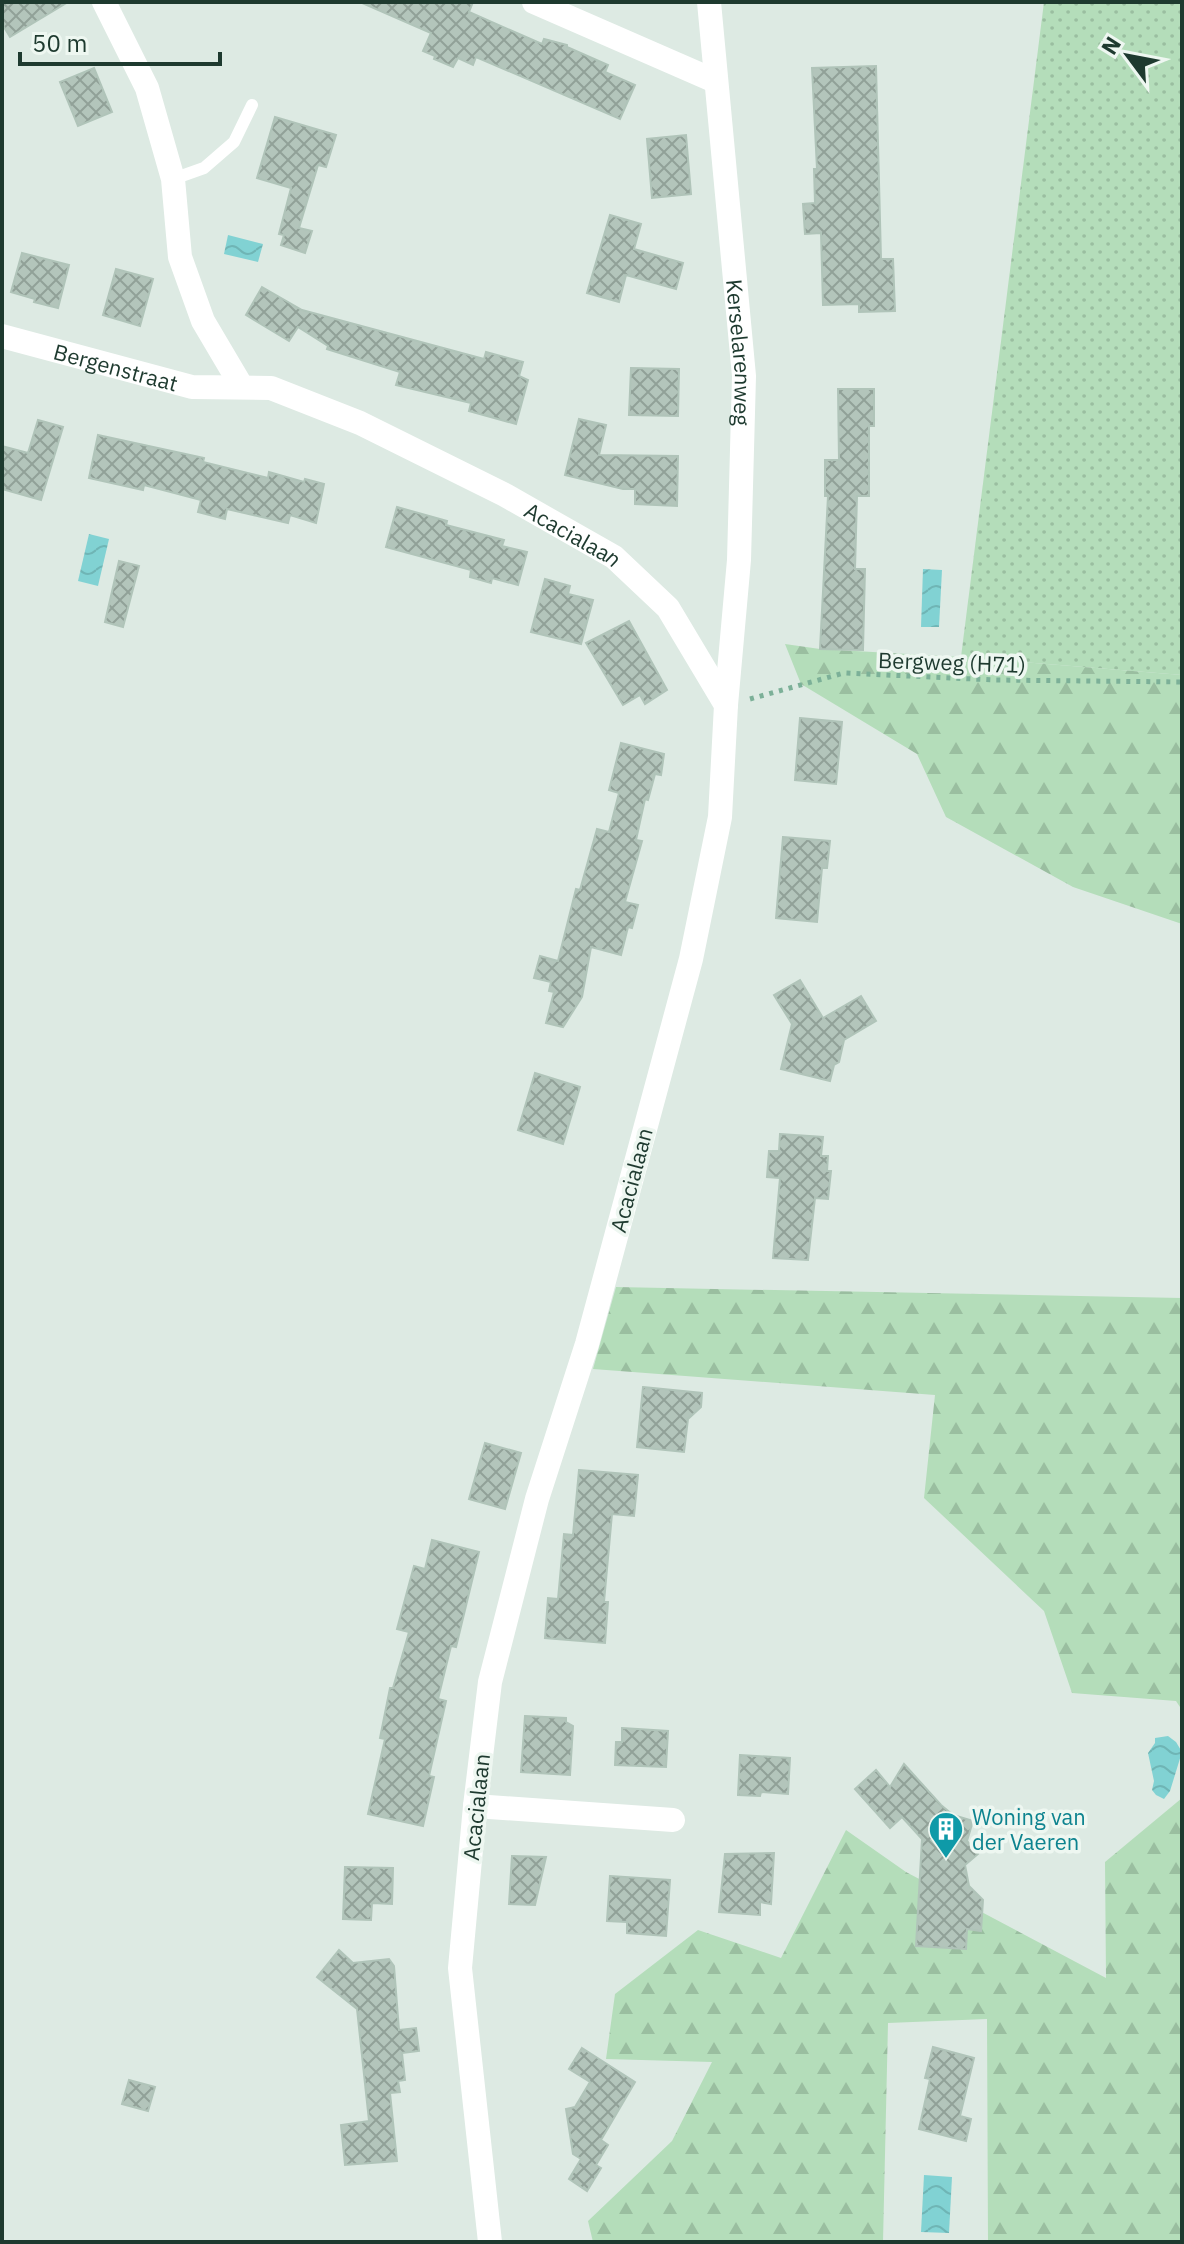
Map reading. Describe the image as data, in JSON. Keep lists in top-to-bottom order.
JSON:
{
  "streets": {
    "street": ["Kerselarenweg", "Bergenstraat", "Acacialaan"],
    "path": ["Bergweg (H71)"]
  },
  "crossings": [
    ["Kerselarenweg", "Acacialaan"],
    ["Kerselarenweg", "Bergweg (H71)"],
    ["Bergenstraat", "Acacialaan"],
    ["Acacialaan", "Bergweg (H71)"]
  ],
  "places": {
    "building": ["Woning van der Vaeren"]
  },
  "scale_bar": "50 m",
  "north": "top left"
}
